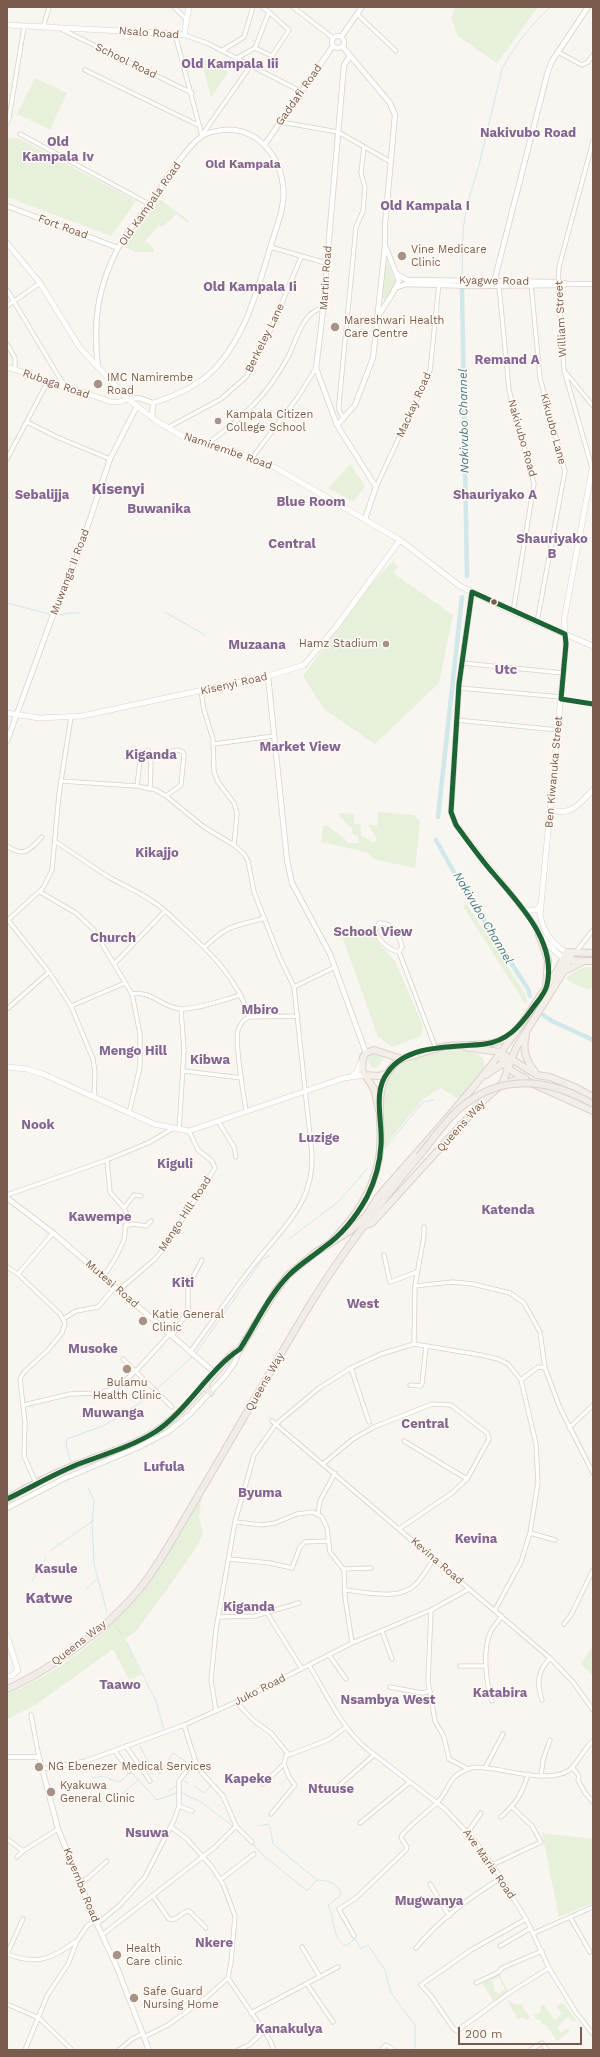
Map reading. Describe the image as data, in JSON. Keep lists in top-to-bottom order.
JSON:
{
  "streets": {
    "highway": ["Queens Way"],
    "main road": [
      "Nsalo Road",
      "Rubaga Road",
      "Namirembe Road",
      "Kisenyi Road",
      "Ben Kiwanuka Street"
    ],
    "street": [
      "School Road",
      "Gaddafi Road",
      "Old Kampala Road",
      "Fort Road",
      "Martin Road",
      "Kyagwe Road",
      "William Street",
      "Berkeley Lane",
      "Mackay Road",
      "Kikuubo Lane",
      "Nakivubo Road",
      "Muwanga II Road",
      "Mengo Hill Road",
      "Mutesi Road",
      "Kevina Road",
      "Juko Road",
      "Ave Maria Road",
      "Kayemba Road"
    ]
  },
  "crossings": [
    ["Nsalo Road", "School Road"],
    ["Nsalo Road", "Gaddafi Road"],
    ["Old Kampala Road", "Fort Road"],
    ["Old Kampala Road", "Namirembe Road"],
    ["Martin Road", "Mackay Road"],
    ["Kyagwe Road", "William Street"],
    ["Kyagwe Road", "Mackay Road"],
    ["Kyagwe Road", "Kikuubo Lane"],
    ["Kyagwe Road", "Nakivubo Road"],
    ["William Street", "Ben Kiwanuka Street"],
    ["Berkeley Lane", "Namirembe Road"],
    ["Rubaga Road", "Namirembe Road"],
    ["Mackay Road", "Namirembe Road"],
    ["Kikuubo Lane", "Namirembe Road"],
    ["Nakivubo Road", "Namirembe Road"],
    ["Namirembe Road", "Muwanga II Road"],
    ["Namirembe Road", "Kisenyi Road"],
    ["Namirembe Road", "Ben Kiwanuka Street"],
    ["Muwanga II Road", "Kisenyi Road"],
    ["Ben Kiwanuka Street", "Queens Way"],
    ["Mengo Hill Road", "Mutesi Road"],
    ["Kevina Road", "Juko Road"],
    ["Juko Road", "Ave Maria Road"],
    ["Juko Road", "Kayemba Road"]
  ],
  "districts": [
    "Old Kampala Iii",
    "Nakivubo Road",
    "Old Kampala Iv",
    "Old Kampala",
    "Old Kampala I",
    "Old Kampala Ii",
    "Remand A",
    "Kisenyi",
    "Sebalijja",
    "Shauriyako A",
    "Blue Room",
    "Buwanika",
    "Shauriyako B",
    "Central",
    "Muzaana",
    "Utc",
    "Market View",
    "Kiganda",
    "Kikajjo",
    "School View",
    "Church",
    "Mbiro",
    "Mengo Hill",
    "Kibwa",
    "Nook",
    "Luzige",
    "Kiguli",
    "Katenda",
    "Kawempe",
    "Kiti",
    "West",
    "Musoke",
    "Muwanga",
    "Central",
    "Lufula",
    "Byuma",
    "Kevina",
    "Kasule",
    "Katwe",
    "Kiganda",
    "Taawo",
    "Katabira",
    "Nsambya West",
    "Kapeke",
    "Ntuuse",
    "Nsuwa",
    "Mugwanya",
    "Nkere",
    "Kanakulya"
  ],
  "water": ["Nakivubo Channel"],
  "places": [
    "Vine Medicare Clinic",
    "Mareshwari Health Care Centre",
    "IMC Namirembe Road",
    "Kampala Citizen College School",
    "Hamz Stadium",
    "Katie General Clinic",
    "Bulamu Health Clinic",
    "NG Ebenezer Medical Services",
    "Kyakuwa General Clinic",
    "Health Care clinic",
    "Safe Guard Nursing Home"
  ],
  "scale_bar": "200 m"
}
